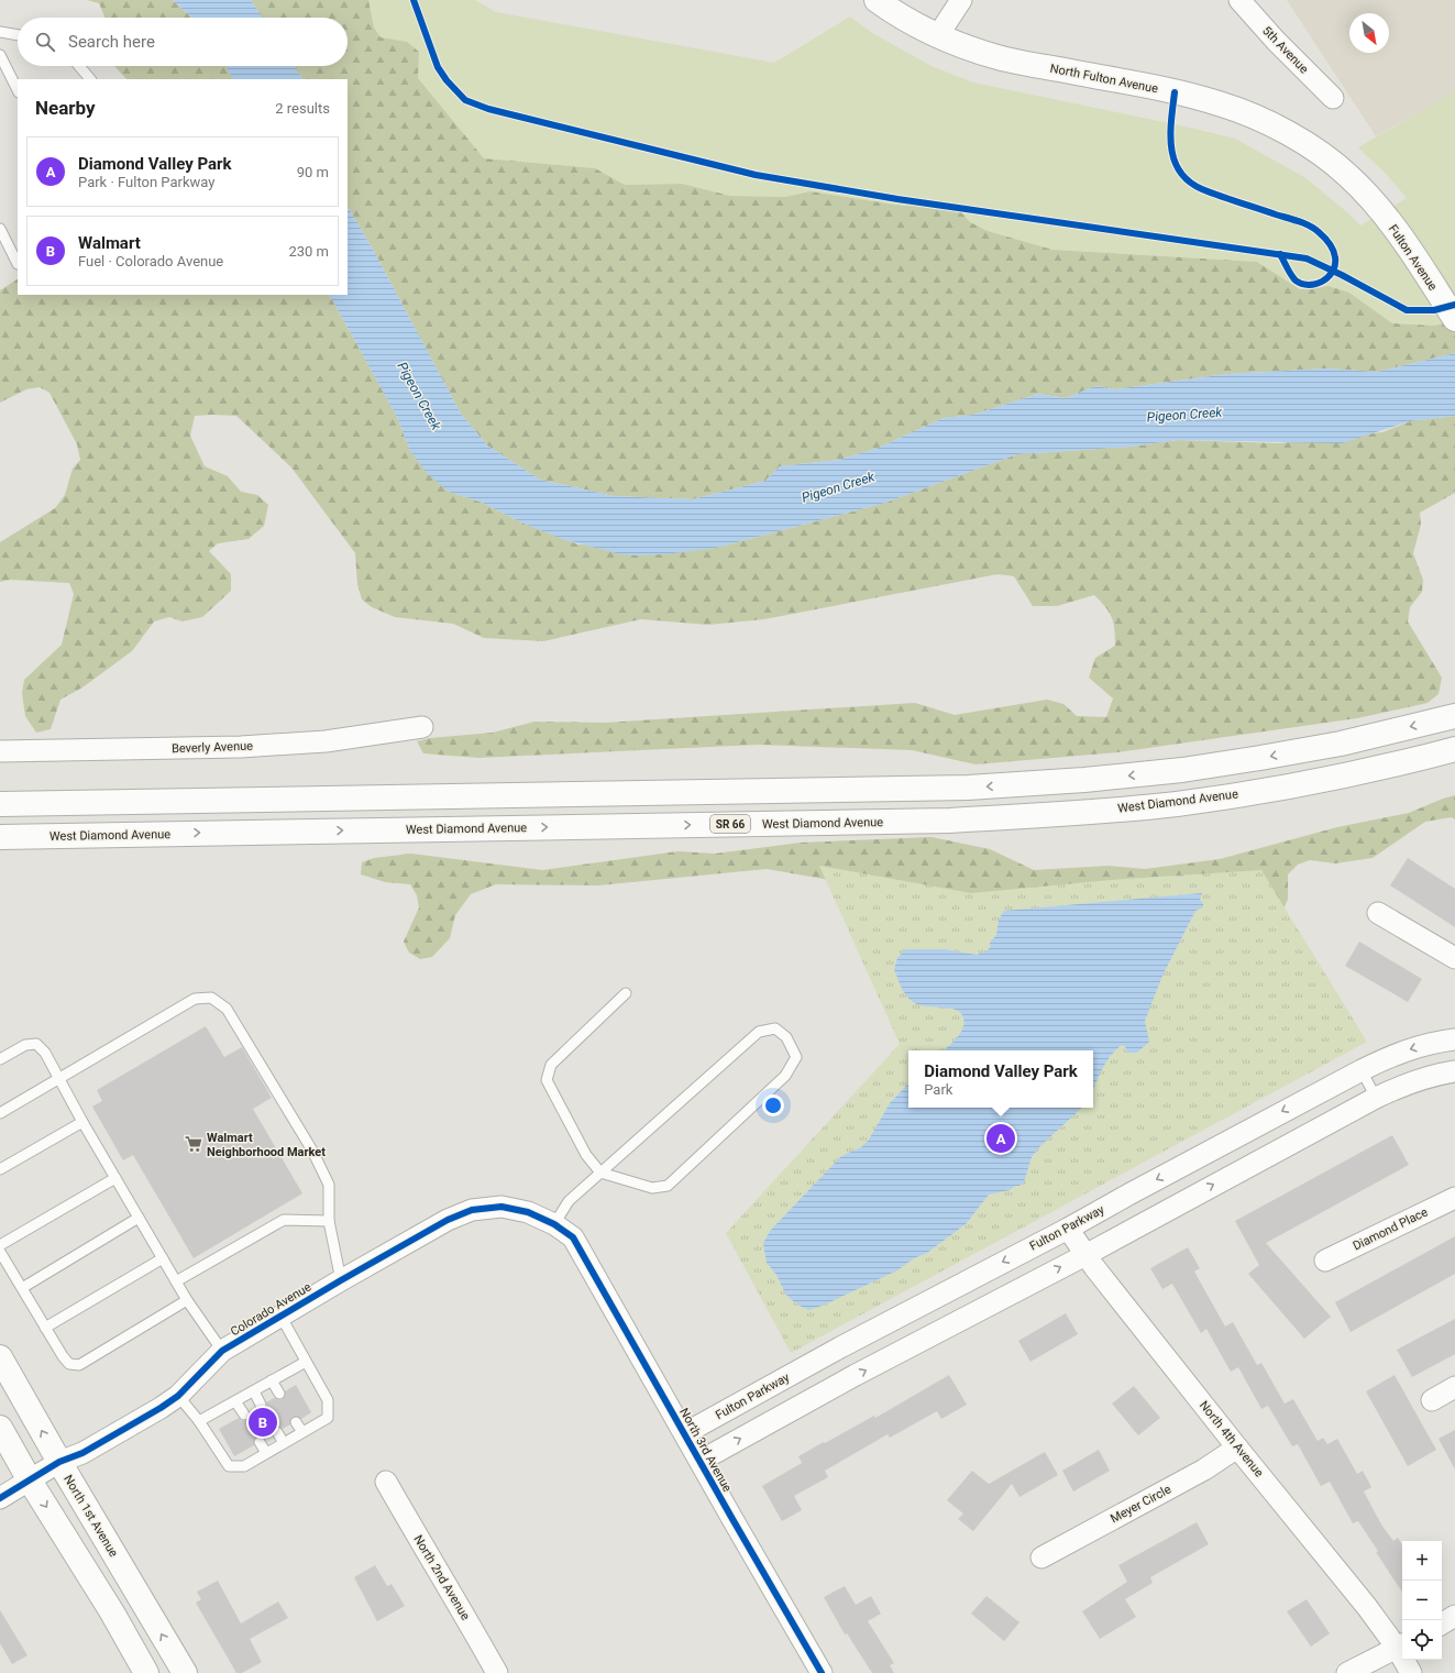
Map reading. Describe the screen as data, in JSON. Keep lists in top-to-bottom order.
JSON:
{
  "streets": {
    "main road": [
      "North Fulton Avenue",
      "Fulton Avenue",
      "West Diamond Avenue",
      "SR 66",
      "North 1st Avenue"
    ],
    "street": [
      "5th Avenue",
      "Beverly Avenue",
      "Fulton Parkway",
      "Diamond Place",
      "Colorado Avenue",
      "North 4th Avenue",
      "North 3rd Avenue",
      "Meyer Circle",
      "North 2nd Avenue"
    ]
  },
  "crossings": [
    ["North Fulton Avenue", "Fulton Avenue"],
    ["Fulton Parkway", "North 4th Avenue"],
    ["Fulton Parkway", "North 3rd Avenue"],
    ["Colorado Avenue", "North 3rd Avenue"],
    ["Colorado Avenue", "North 1st Avenue"],
    ["North 4th Avenue", "Meyer Circle"]
  ],
  "water": ["Pigeon Creek"],
  "places": {
    "supermarket": ["Walmart Neighborhood Market"]
  },
  "north": "bottom right",
  "page": {
    "search": "Search here",
    "heading": ["Nearby", "2 results"],
    "list": [
      {
        "mark": "A",
        "name": "Diamond Valley Park",
        "note": "Park · Fulton Parkway",
        "value": "90 m"
      },
      {
        "mark": "B",
        "name": "Walmart",
        "note": "Fuel · Colorado Avenue",
        "value": "230 m"
      }
    ],
    "popup": ["Diamond Valley Park", "Park"],
    "pins": ["A", "B"],
    "map_buttons": ["+", "−"]
  }
}
